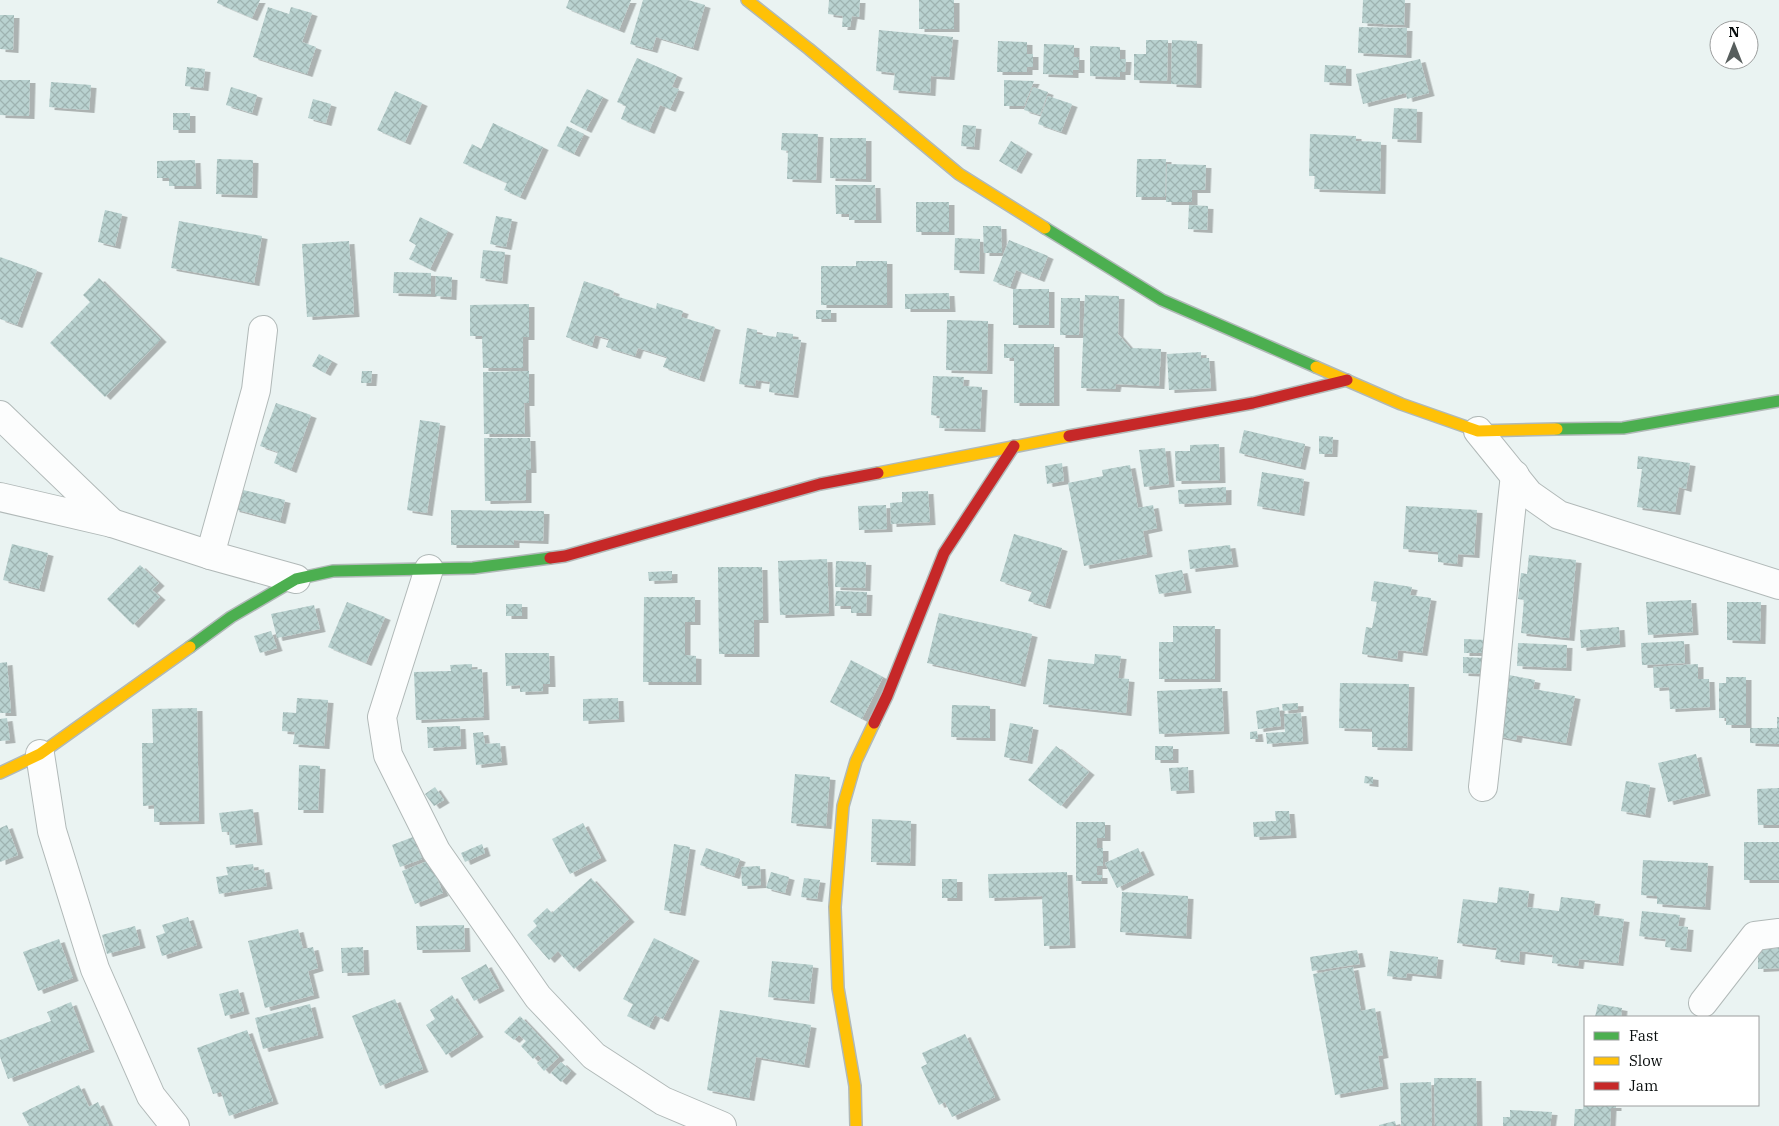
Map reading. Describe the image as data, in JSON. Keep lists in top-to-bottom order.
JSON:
{
  "legend": ["Fast", "Slow", "Jam"],
  "north": "top"
}
